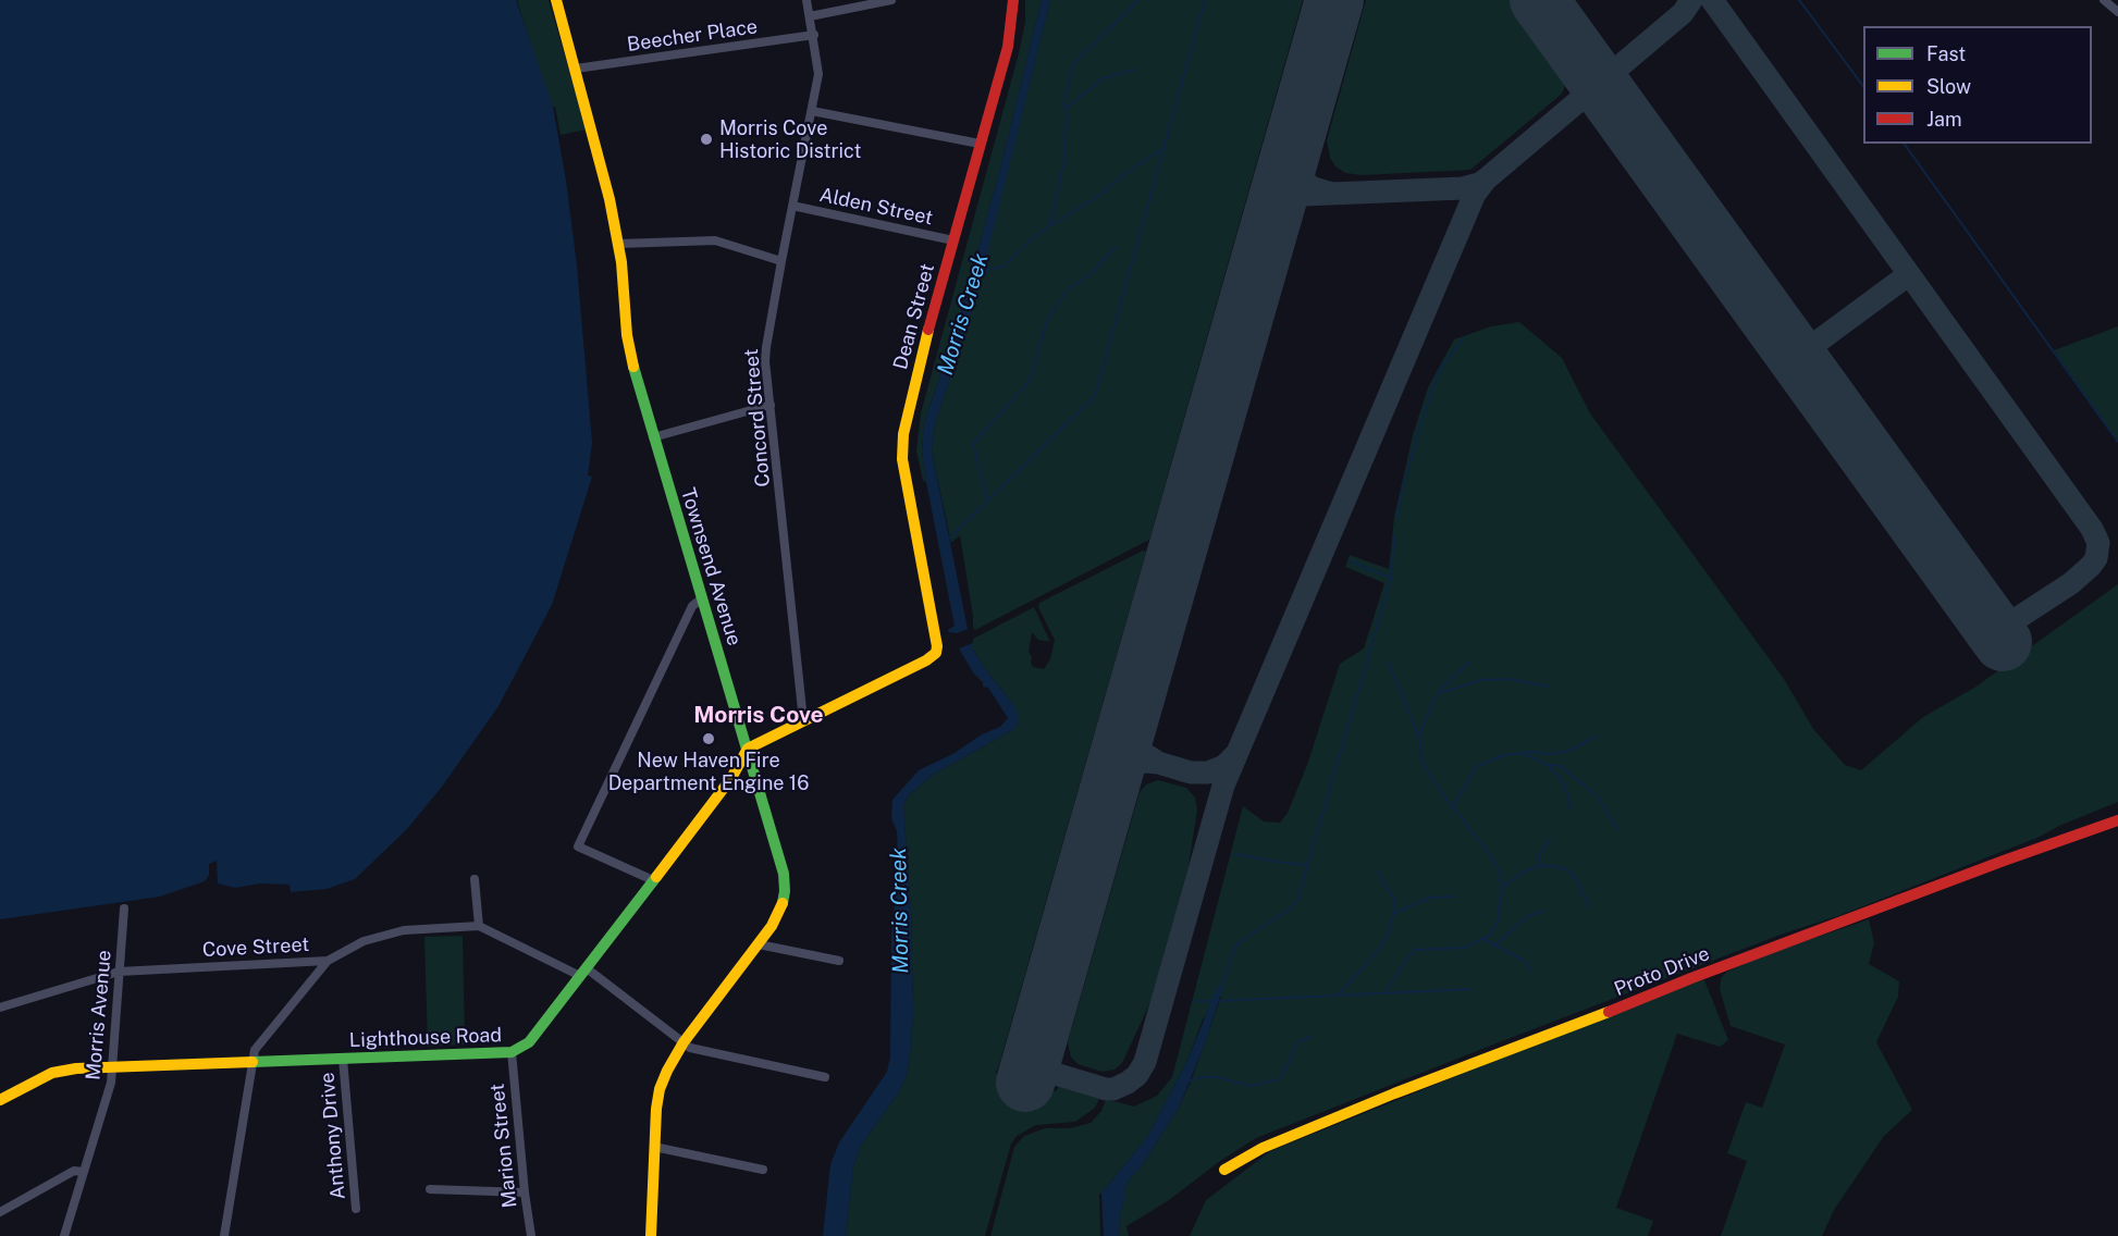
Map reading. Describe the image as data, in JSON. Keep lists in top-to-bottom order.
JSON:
{
  "streets": {
    "street": [
      "Beecher Place",
      "Alden Street",
      "Dean Street",
      "Concord Street",
      "Townsend Avenue",
      "Cove Street",
      "Proto Drive",
      "Morris Avenue",
      "Lighthouse Road",
      "Anthony Drive",
      "Marion Street"
    ]
  },
  "crossings": [
    ["Beecher Place", "Concord Street"],
    ["Beecher Place", "Townsend Avenue"],
    ["Alden Street", "Dean Street"],
    ["Alden Street", "Concord Street"],
    ["Dean Street", "Concord Street"],
    ["Townsend Avenue", "Cove Street"],
    ["Townsend Avenue", "Lighthouse Road"],
    ["Cove Street", "Morris Avenue"],
    ["Cove Street", "Lighthouse Road"],
    ["Morris Avenue", "Lighthouse Road"],
    ["Lighthouse Road", "Anthony Drive"],
    ["Lighthouse Road", "Marion Street"]
  ],
  "districts": ["Morris Cove"],
  "water": ["Morris Creek"],
  "places": ["Morris Cove Historic District", "New Haven Fire Department Engine 16"],
  "legend": ["Fast", "Slow", "Jam"]
}
